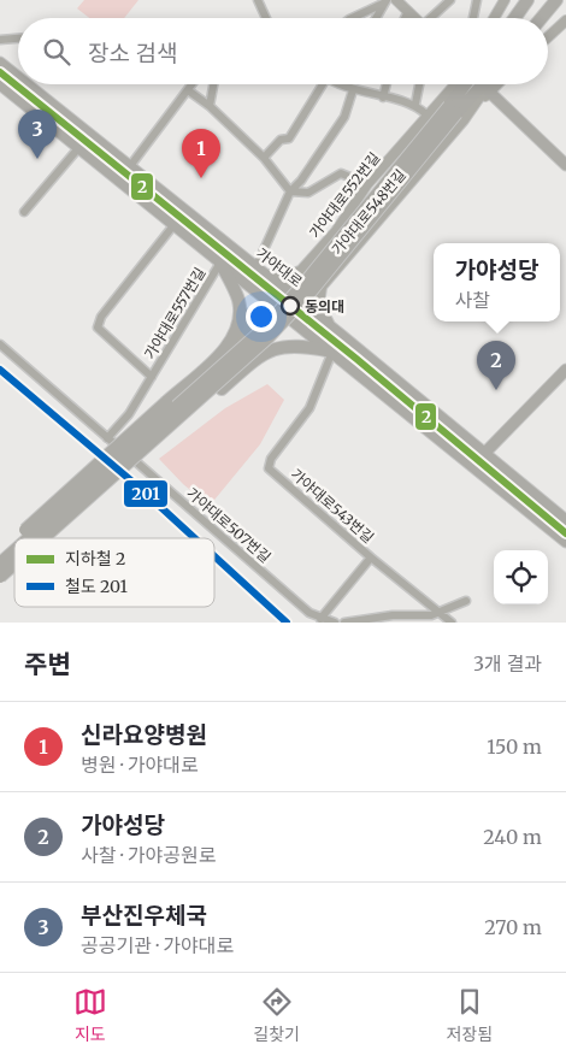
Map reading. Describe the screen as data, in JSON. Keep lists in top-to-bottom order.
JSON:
{
  "streets": {
    "main road": ["가야대로"],
    "street": [
      "가야대로552번길",
      "가야대로548번길",
      "가야대로557번길",
      "가야대로543번길",
      "가야대로507번길"
    ]
  },
  "crossings": [
    ["가야대로552번길", "가야대로548번길"],
    ["가야대로552번길", "가야대로"],
    ["가야대로548번길", "가야대로"],
    ["가야대로557번길", "가야대로507번길"]
  ],
  "places": ["동의대"],
  "lines": ["metro line 2", "rail line 201"],
  "legend": ["지하철 2", "철도 201"],
  "page": {
    "search": "장소 검색",
    "pins": ["3", "1", "2"],
    "popup": ["가야성당", "사찰"],
    "heading": ["주변", "3개 결과"],
    "list": [
      {
        "mark": "1",
        "name": "신라요양병원",
        "note": "병원 · 가야대로",
        "value": "150 m"
      },
      {
        "mark": "2",
        "name": "가야성당",
        "note": "사찰 · 가야공원로",
        "value": "240 m"
      },
      {
        "mark": "3",
        "name": "부산진우체국",
        "note": "공공기관 · 가야대로",
        "value": "270 m"
      }
    ],
    "nav": ["지도", "길찾기", "저장됨"]
  }
}
